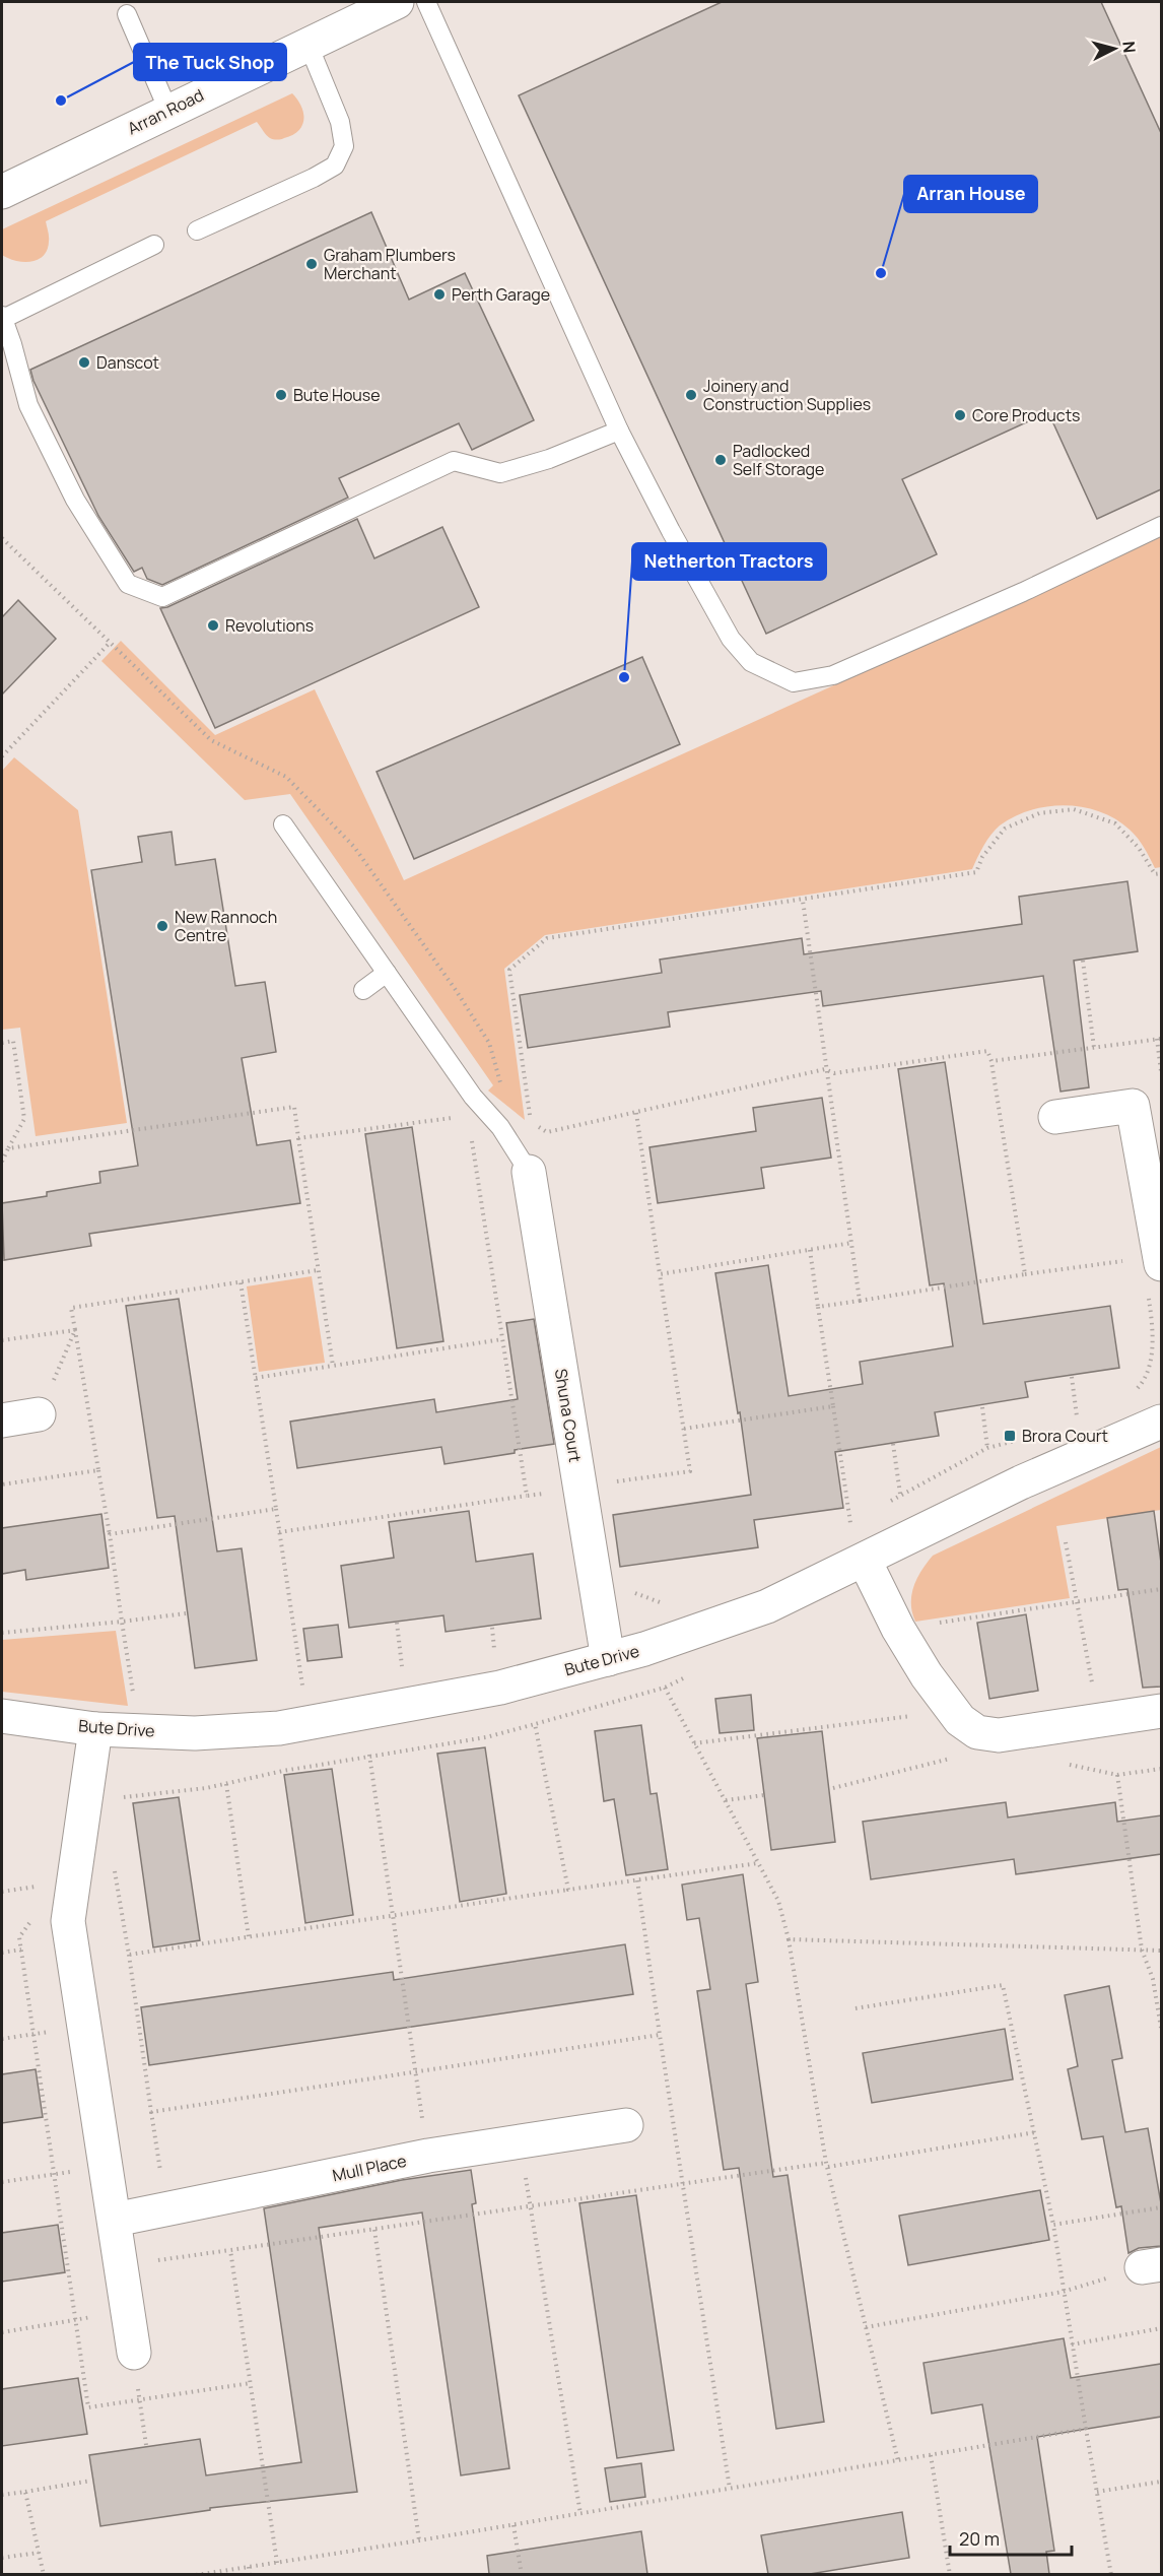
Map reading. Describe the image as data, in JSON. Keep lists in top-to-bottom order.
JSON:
{
  "streets": {
    "street": [
      "Arran Road",
      "Shuna Court",
      "Bute Drive",
      "Mull Place"
    ]
  },
  "crossings": [
    ["Shuna Court", "Bute Drive"]
  ],
  "places": {
    "other": [
      "The Tuck Shop",
      "Graham Plumbers Merchant",
      "Arran House",
      "Perth Garage",
      "Danscot",
      "Bute House",
      "Joinery and Construction Supplies",
      "Core Products",
      "Padlocked Self Storage",
      "Revolutions",
      "Netherton Tractors",
      "New Rannoch Centre"
    ],
    "transit": ["Brora Court"]
  },
  "scale_bar": "20 m",
  "north": "right"
}
